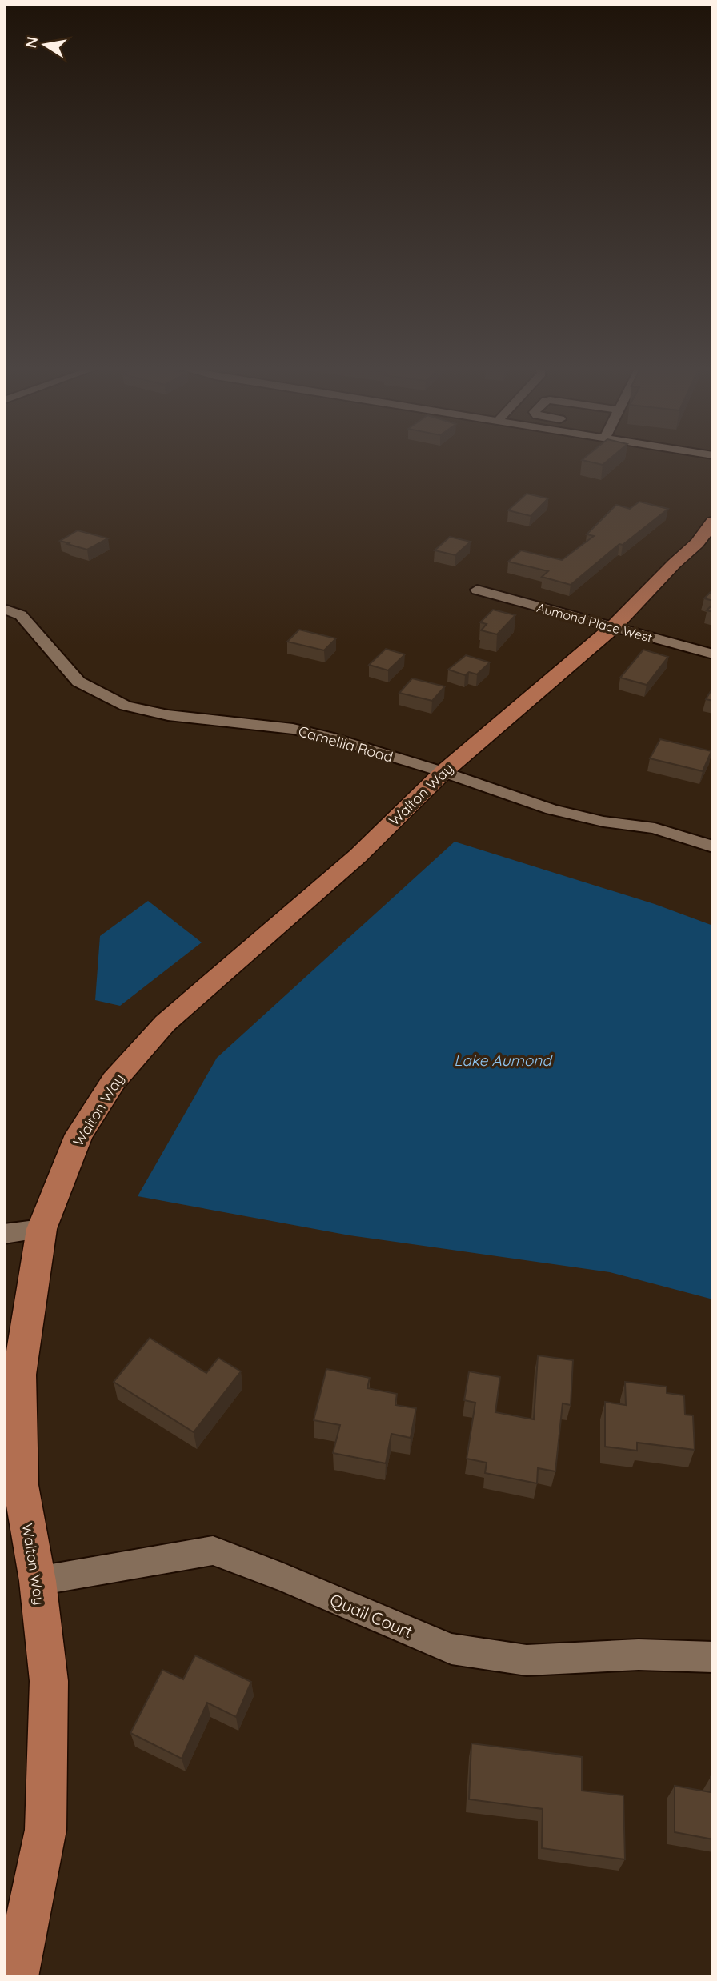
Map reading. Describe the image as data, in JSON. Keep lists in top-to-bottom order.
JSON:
{
  "streets": {
    "main road": ["Walton Way"],
    "street": ["Aumond Place West", "Camellia Road", "Quail Court"]
  },
  "crossings": [
    ["Aumond Place West", "Walton Way"],
    ["Camellia Road", "Walton Way"],
    ["Walton Way", "Quail Court"]
  ],
  "water": ["Lake Aumond"],
  "north": "left"
}
